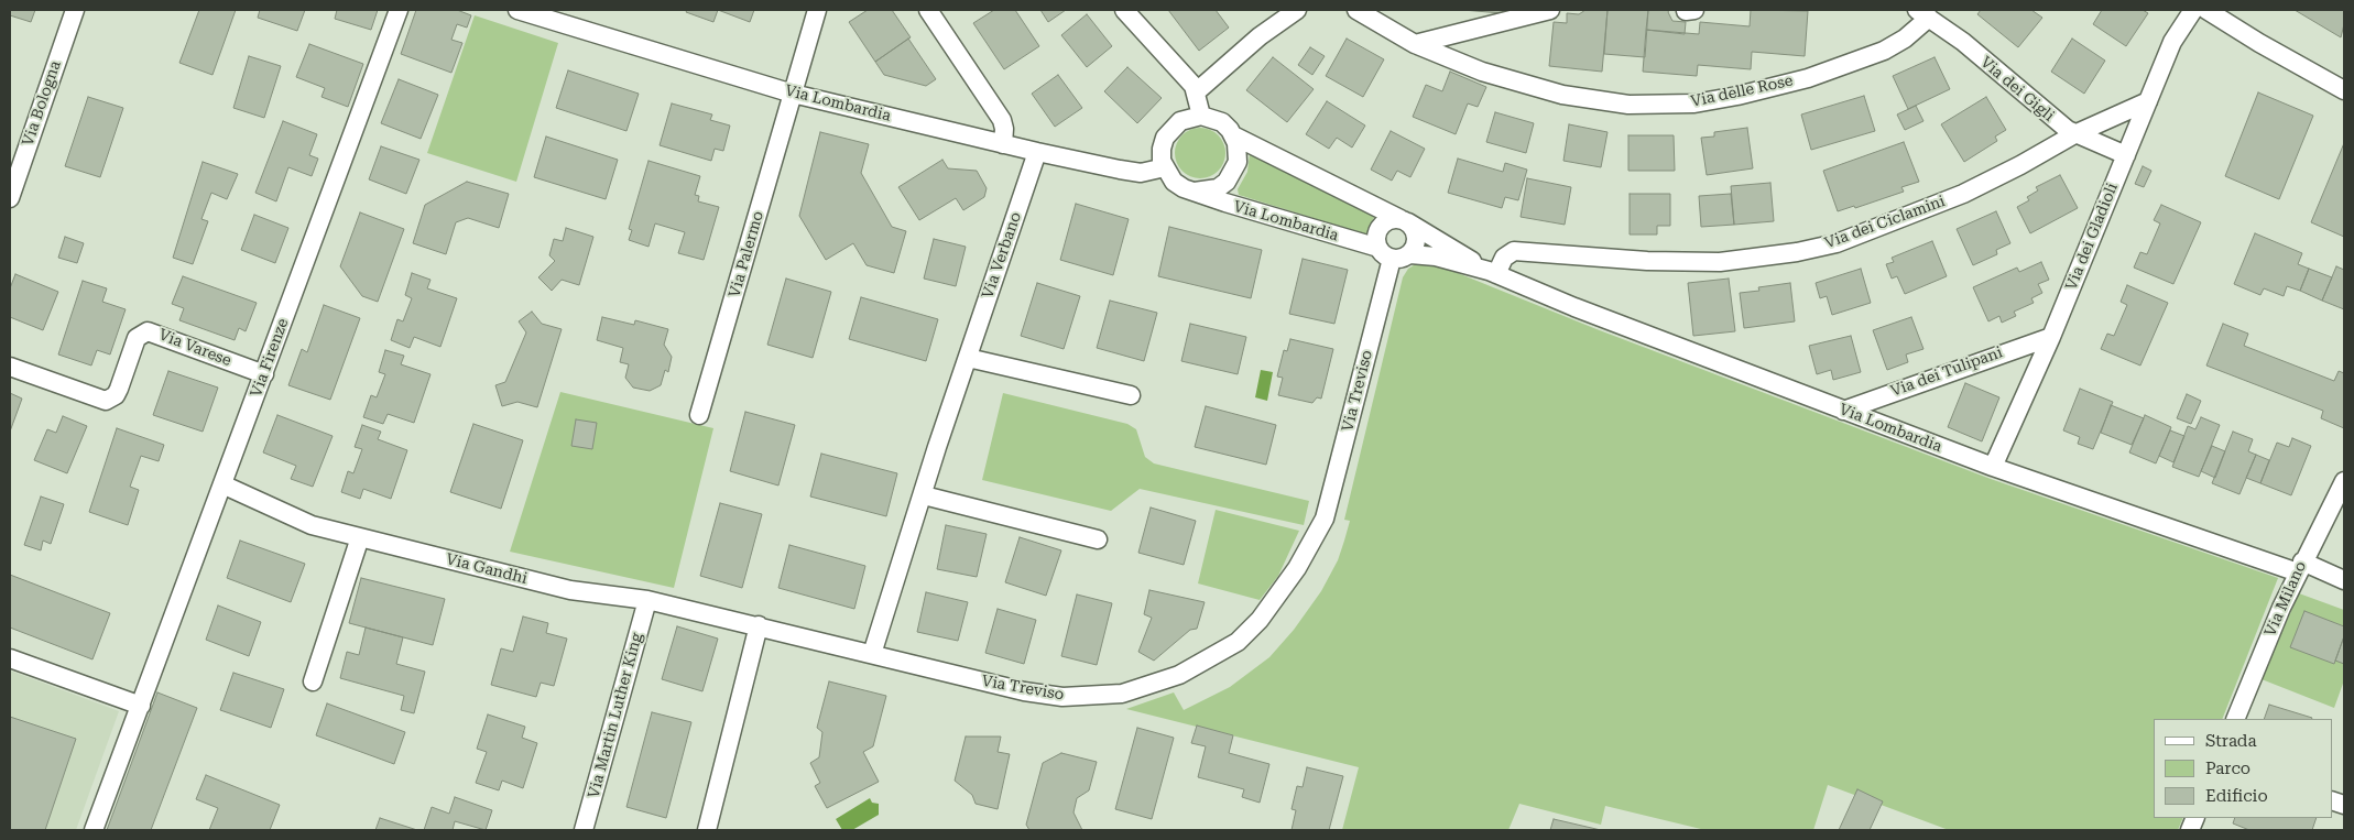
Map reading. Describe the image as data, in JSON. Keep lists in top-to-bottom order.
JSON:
{
  "streets": {
    "street": [
      "Via dei Gigli",
      "Via delle Rose",
      "Via Bologna",
      "Via Lombardia",
      "Via dei Ciclamini",
      "Via dei Gladioli",
      "Via Palermo",
      "Via Verbano",
      "Via Varese",
      "Via Firenze",
      "Via dei Tulipani",
      "Via Treviso",
      "Via Gandhi",
      "Via Milano",
      "Via Martin Luther King"
    ]
  },
  "crossings": [
    ["Via dei Gigli", "Via delle Rose"],
    ["Via dei Gigli", "Via dei Ciclamini"],
    ["Via dei Gigli", "Via dei Gladioli"],
    ["Via Lombardia", "Via dei Ciclamini"],
    ["Via Lombardia", "Via dei Gladioli"],
    ["Via Lombardia", "Via Palermo"],
    ["Via Lombardia", "Via Verbano"],
    ["Via Lombardia", "Via dei Tulipani"],
    ["Via Lombardia", "Via Treviso"],
    ["Via Lombardia", "Via Milano"],
    ["Via dei Gladioli", "Via dei Tulipani"],
    ["Via Verbano", "Via Treviso"],
    ["Via Varese", "Via Firenze"],
    ["Via Firenze", "Via Gandhi"],
    ["Via Treviso", "Via Gandhi"],
    ["Via Gandhi", "Via Martin Luther King"]
  ],
  "legend": ["Strada", "Parco", "Edificio"]
}
